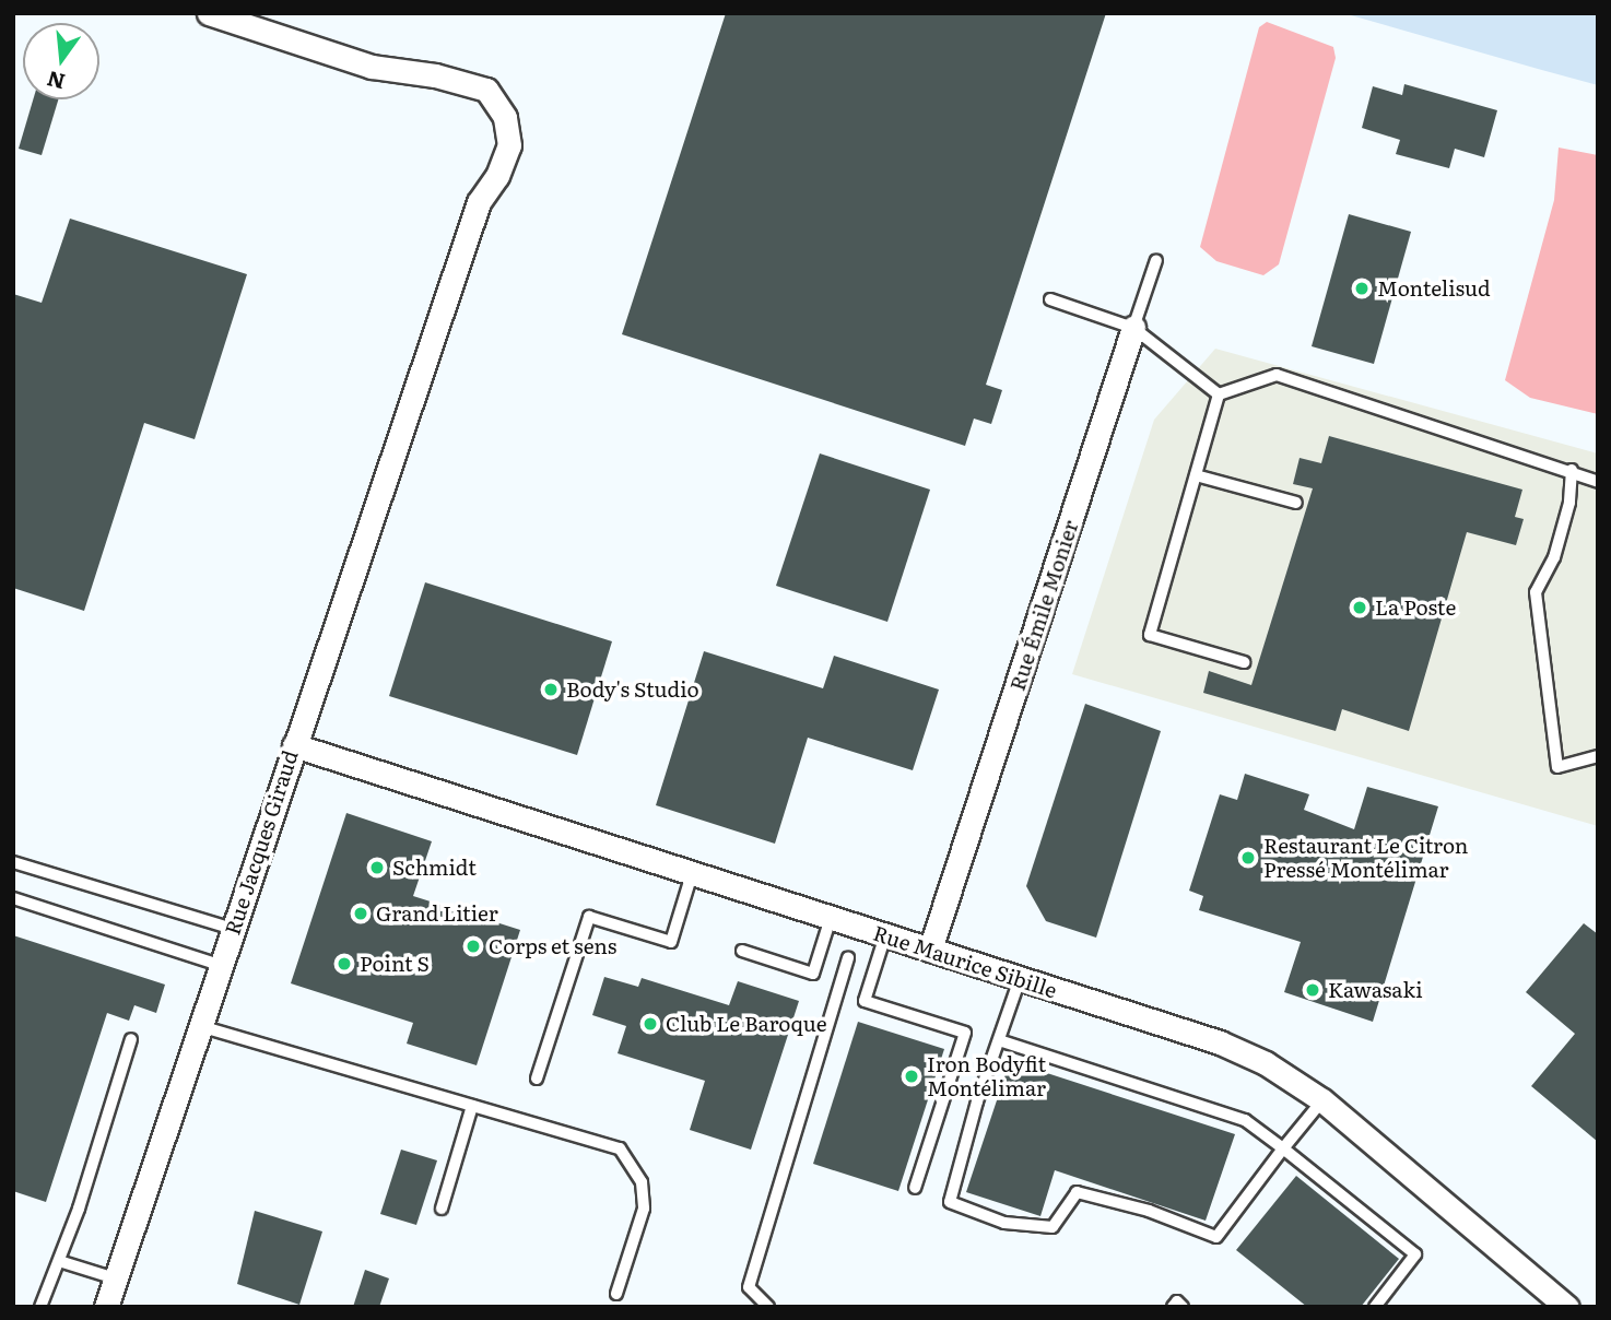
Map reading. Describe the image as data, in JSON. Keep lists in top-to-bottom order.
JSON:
{
  "streets": {
    "street": ["Rue Émile Monier", "Rue Jacques Giraud", "Rue Maurice Sibille"]
  },
  "crossings": [
    ["Rue Émile Monier", "Rue Maurice Sibille"],
    ["Rue Jacques Giraud", "Rue Maurice Sibille"]
  ],
  "places": [
    "Montelisud",
    "La Poste",
    "Body's Studio",
    "Restaurant Le Citron Pressé Montélimar",
    "Schmidt",
    "Grand Litier",
    "Corps et sens",
    "Point S",
    "Kawasaki",
    "Club Le Baroque",
    "Iron Bodyfit Montélimar"
  ],
  "north": "bottom"
}
